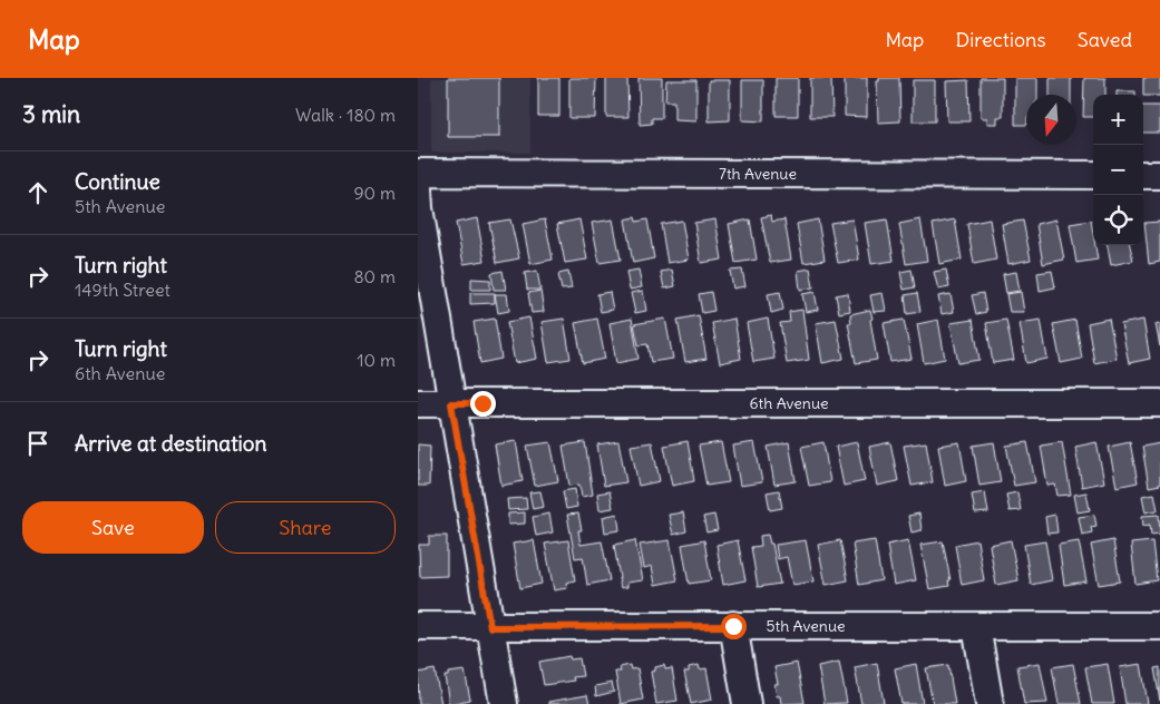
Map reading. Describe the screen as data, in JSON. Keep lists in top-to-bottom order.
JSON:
{
  "streets": {
    "street": ["7th Avenue", "6th Avenue", "5th Avenue"]
  },
  "north": "bottom",
  "page": {
    "header": "Map",
    "nav": ["Map", "Directions", "Saved"],
    "heading": ["3 min", "Walk · 180 m"],
    "map_buttons": ["+", "−"],
    "list": [
      ["Continue", "5th Avenue", "90 m"],
      ["Turn right", "149th Street", "80 m"],
      ["Turn right", "6th Avenue", "10 m"],
      "Arrive at destination"
    ],
    "buttons": ["Save", "Share"]
  }
}
